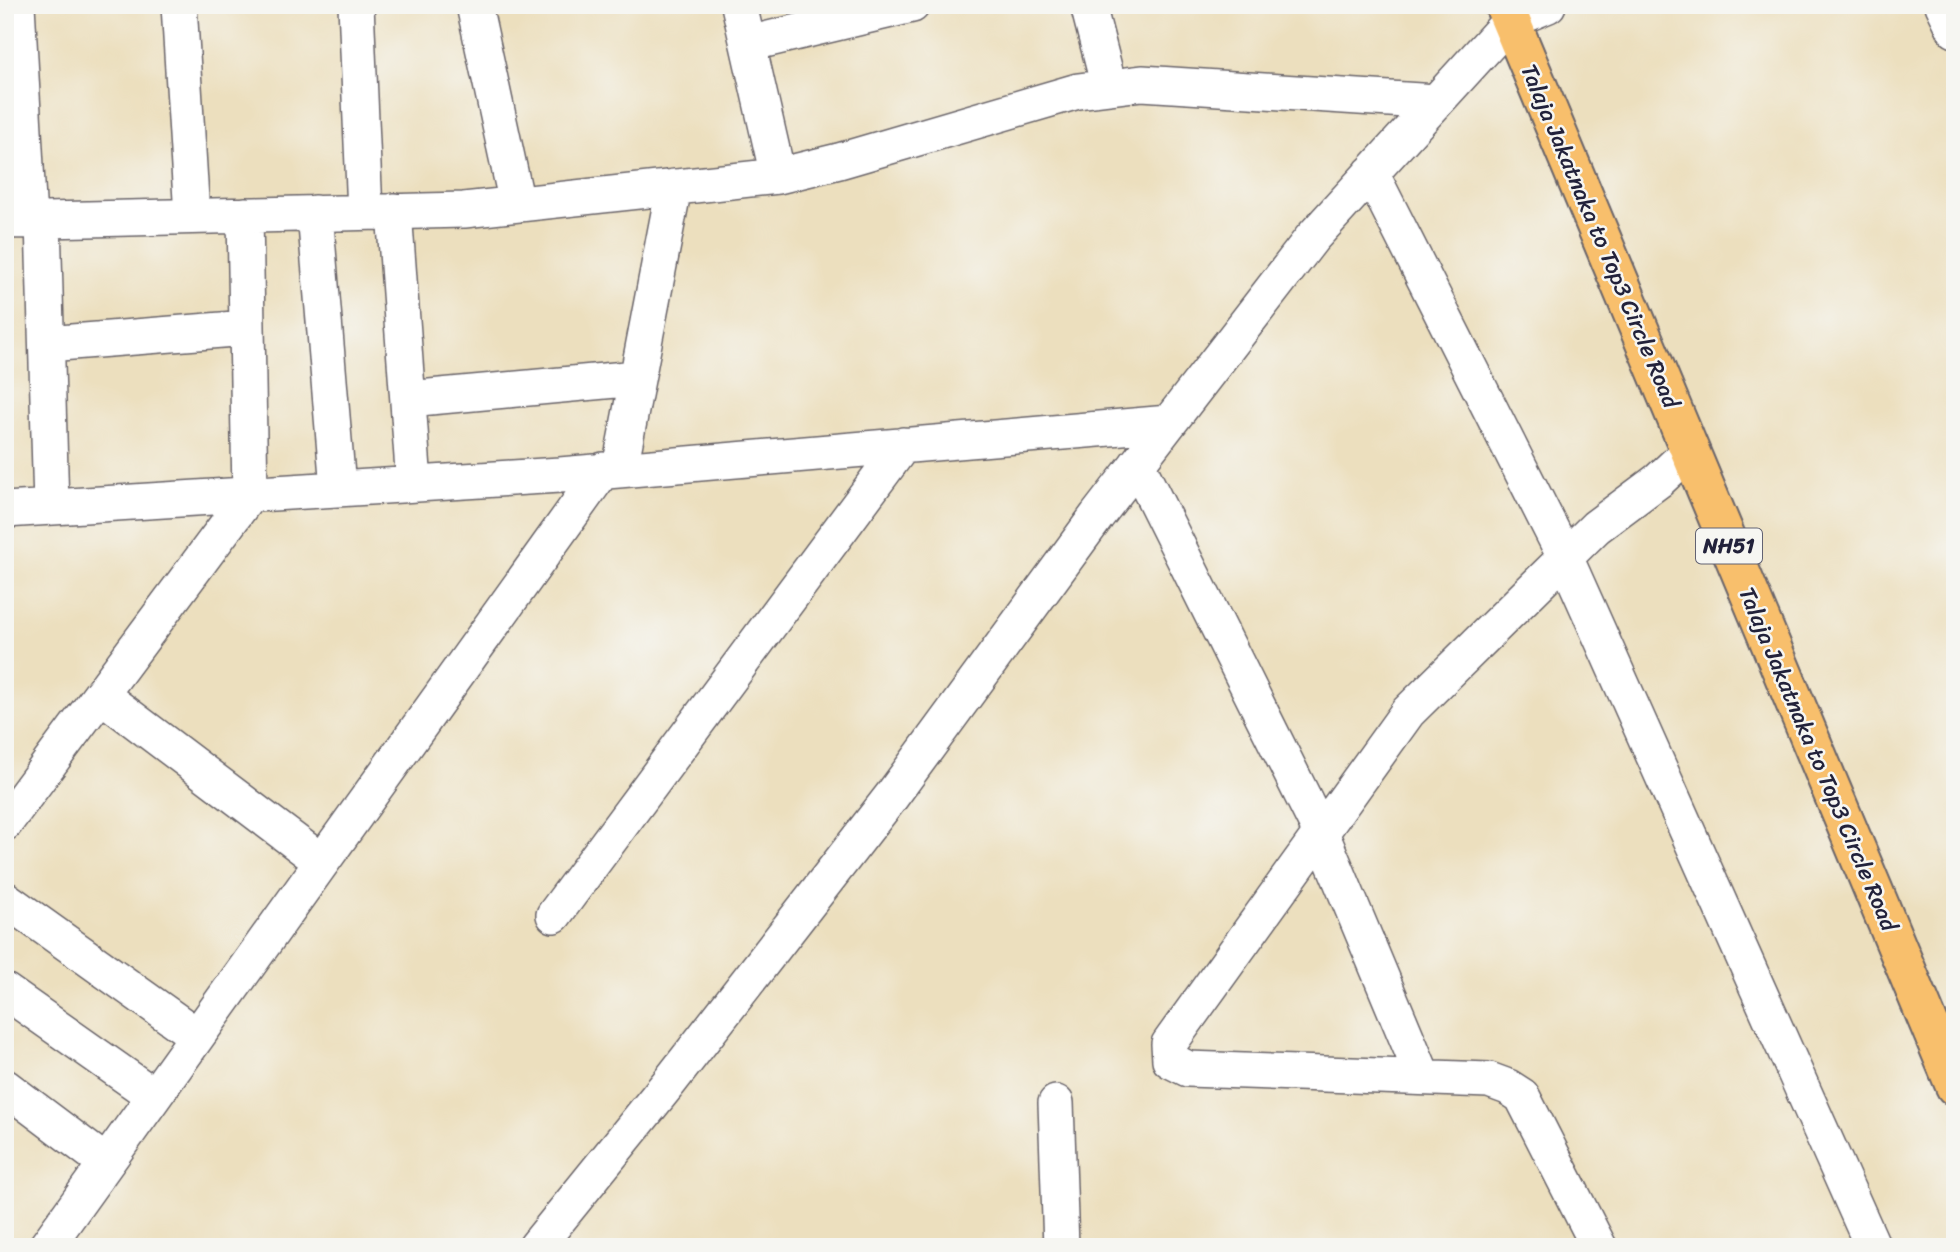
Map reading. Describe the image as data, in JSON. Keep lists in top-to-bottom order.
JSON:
{
  "streets": {
    "highway": ["Talaja Jakatnaka to Top3 Circle Road", "NH51"]
  }
}
